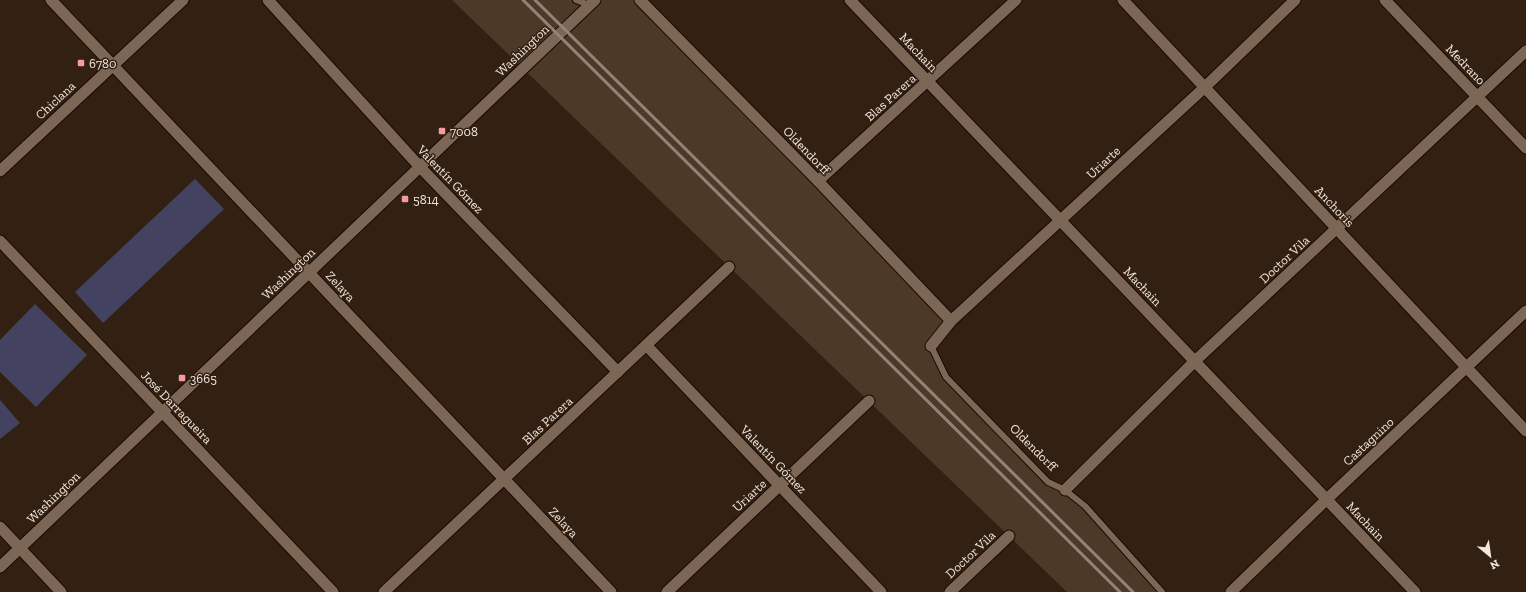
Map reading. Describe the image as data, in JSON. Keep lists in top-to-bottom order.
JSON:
{
  "streets": {
    "street": [
      "Washington",
      "Machain",
      "Medrano",
      "Blas Parera",
      "Chiclana",
      "Oldendorff",
      "Uriarte",
      "Valentín Gómez",
      "Anchoris",
      "Doctor Vila",
      "Zelaya",
      "José Darragueira",
      "Castagnino"
    ]
  },
  "crossings": [
    ["Washington", "Valentín Gómez"],
    ["Washington", "Zelaya"],
    ["Washington", "José Darragueira"],
    ["Machain", "Blas Parera"],
    ["Machain", "Uriarte"],
    ["Machain", "Doctor Vila"],
    ["Machain", "Castagnino"],
    ["Medrano", "Doctor Vila"],
    ["Blas Parera", "Oldendorff"],
    ["Blas Parera", "Valentín Gómez"],
    ["Blas Parera", "Zelaya"],
    ["Chiclana", "Zelaya"],
    ["Oldendorff", "Uriarte"],
    ["Oldendorff", "Doctor Vila"],
    ["Uriarte", "Valentín Gómez"],
    ["Uriarte", "Anchoris"],
    ["Anchoris", "Doctor Vila"],
    ["Anchoris", "Castagnino"]
  ],
  "places": {
    "transit": [
      "6780",
      "7008",
      "5814",
      "3665"
    ]
  },
  "north": "bottom right"
}
